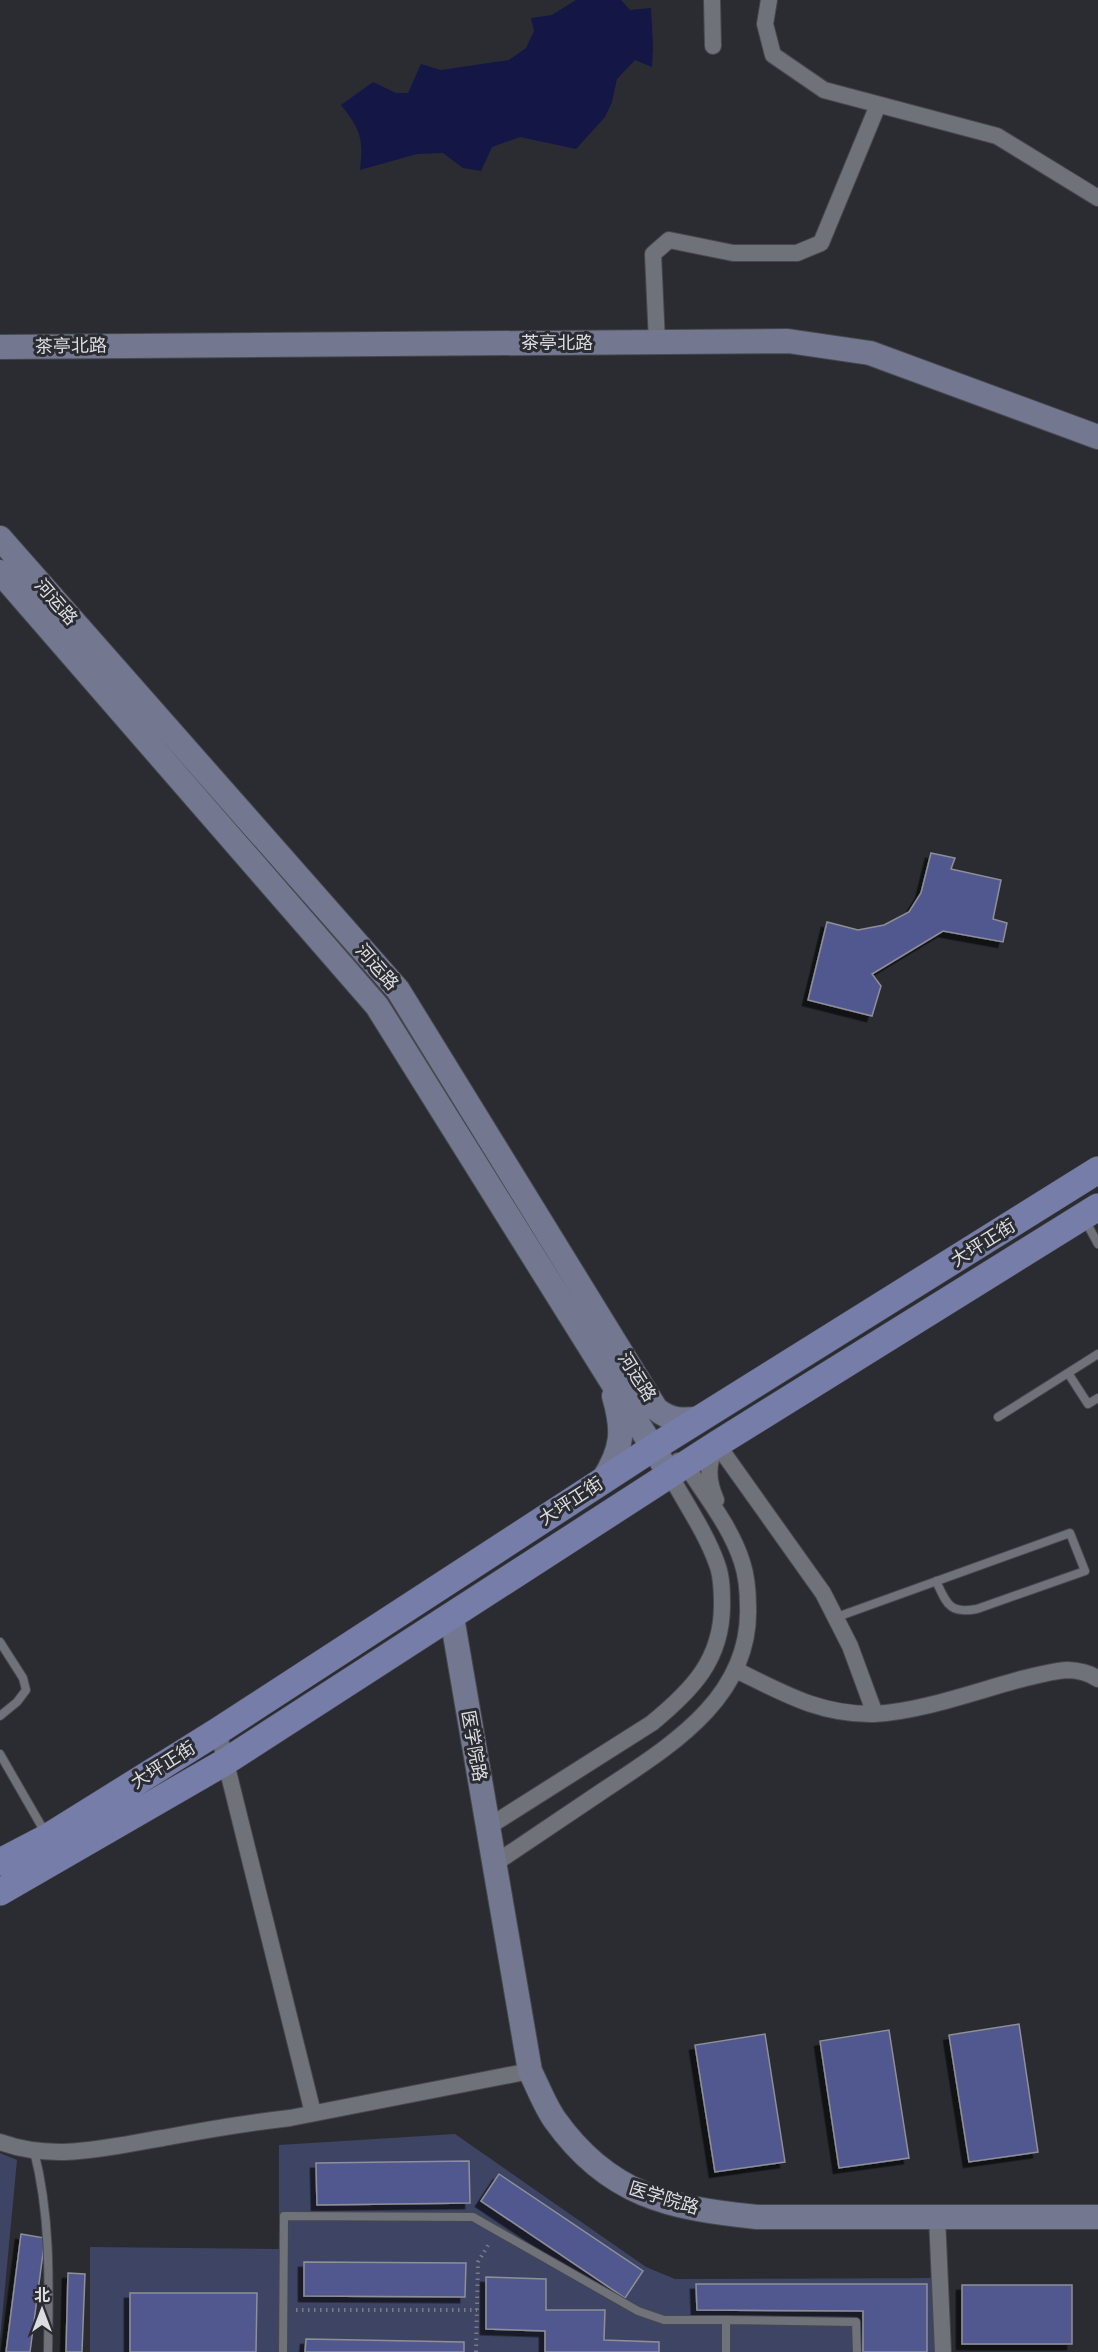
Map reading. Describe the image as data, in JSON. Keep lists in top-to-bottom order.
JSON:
{
  "streets": {
    "main road": [
      "茶亭北路",
      "河运路",
      "大坪正街",
      "医学院路"
    ]
  },
  "crossings": [
    ["河运路", "大坪正街"],
    ["大坪正街", "医学院路"]
  ],
  "north": "top"
}
